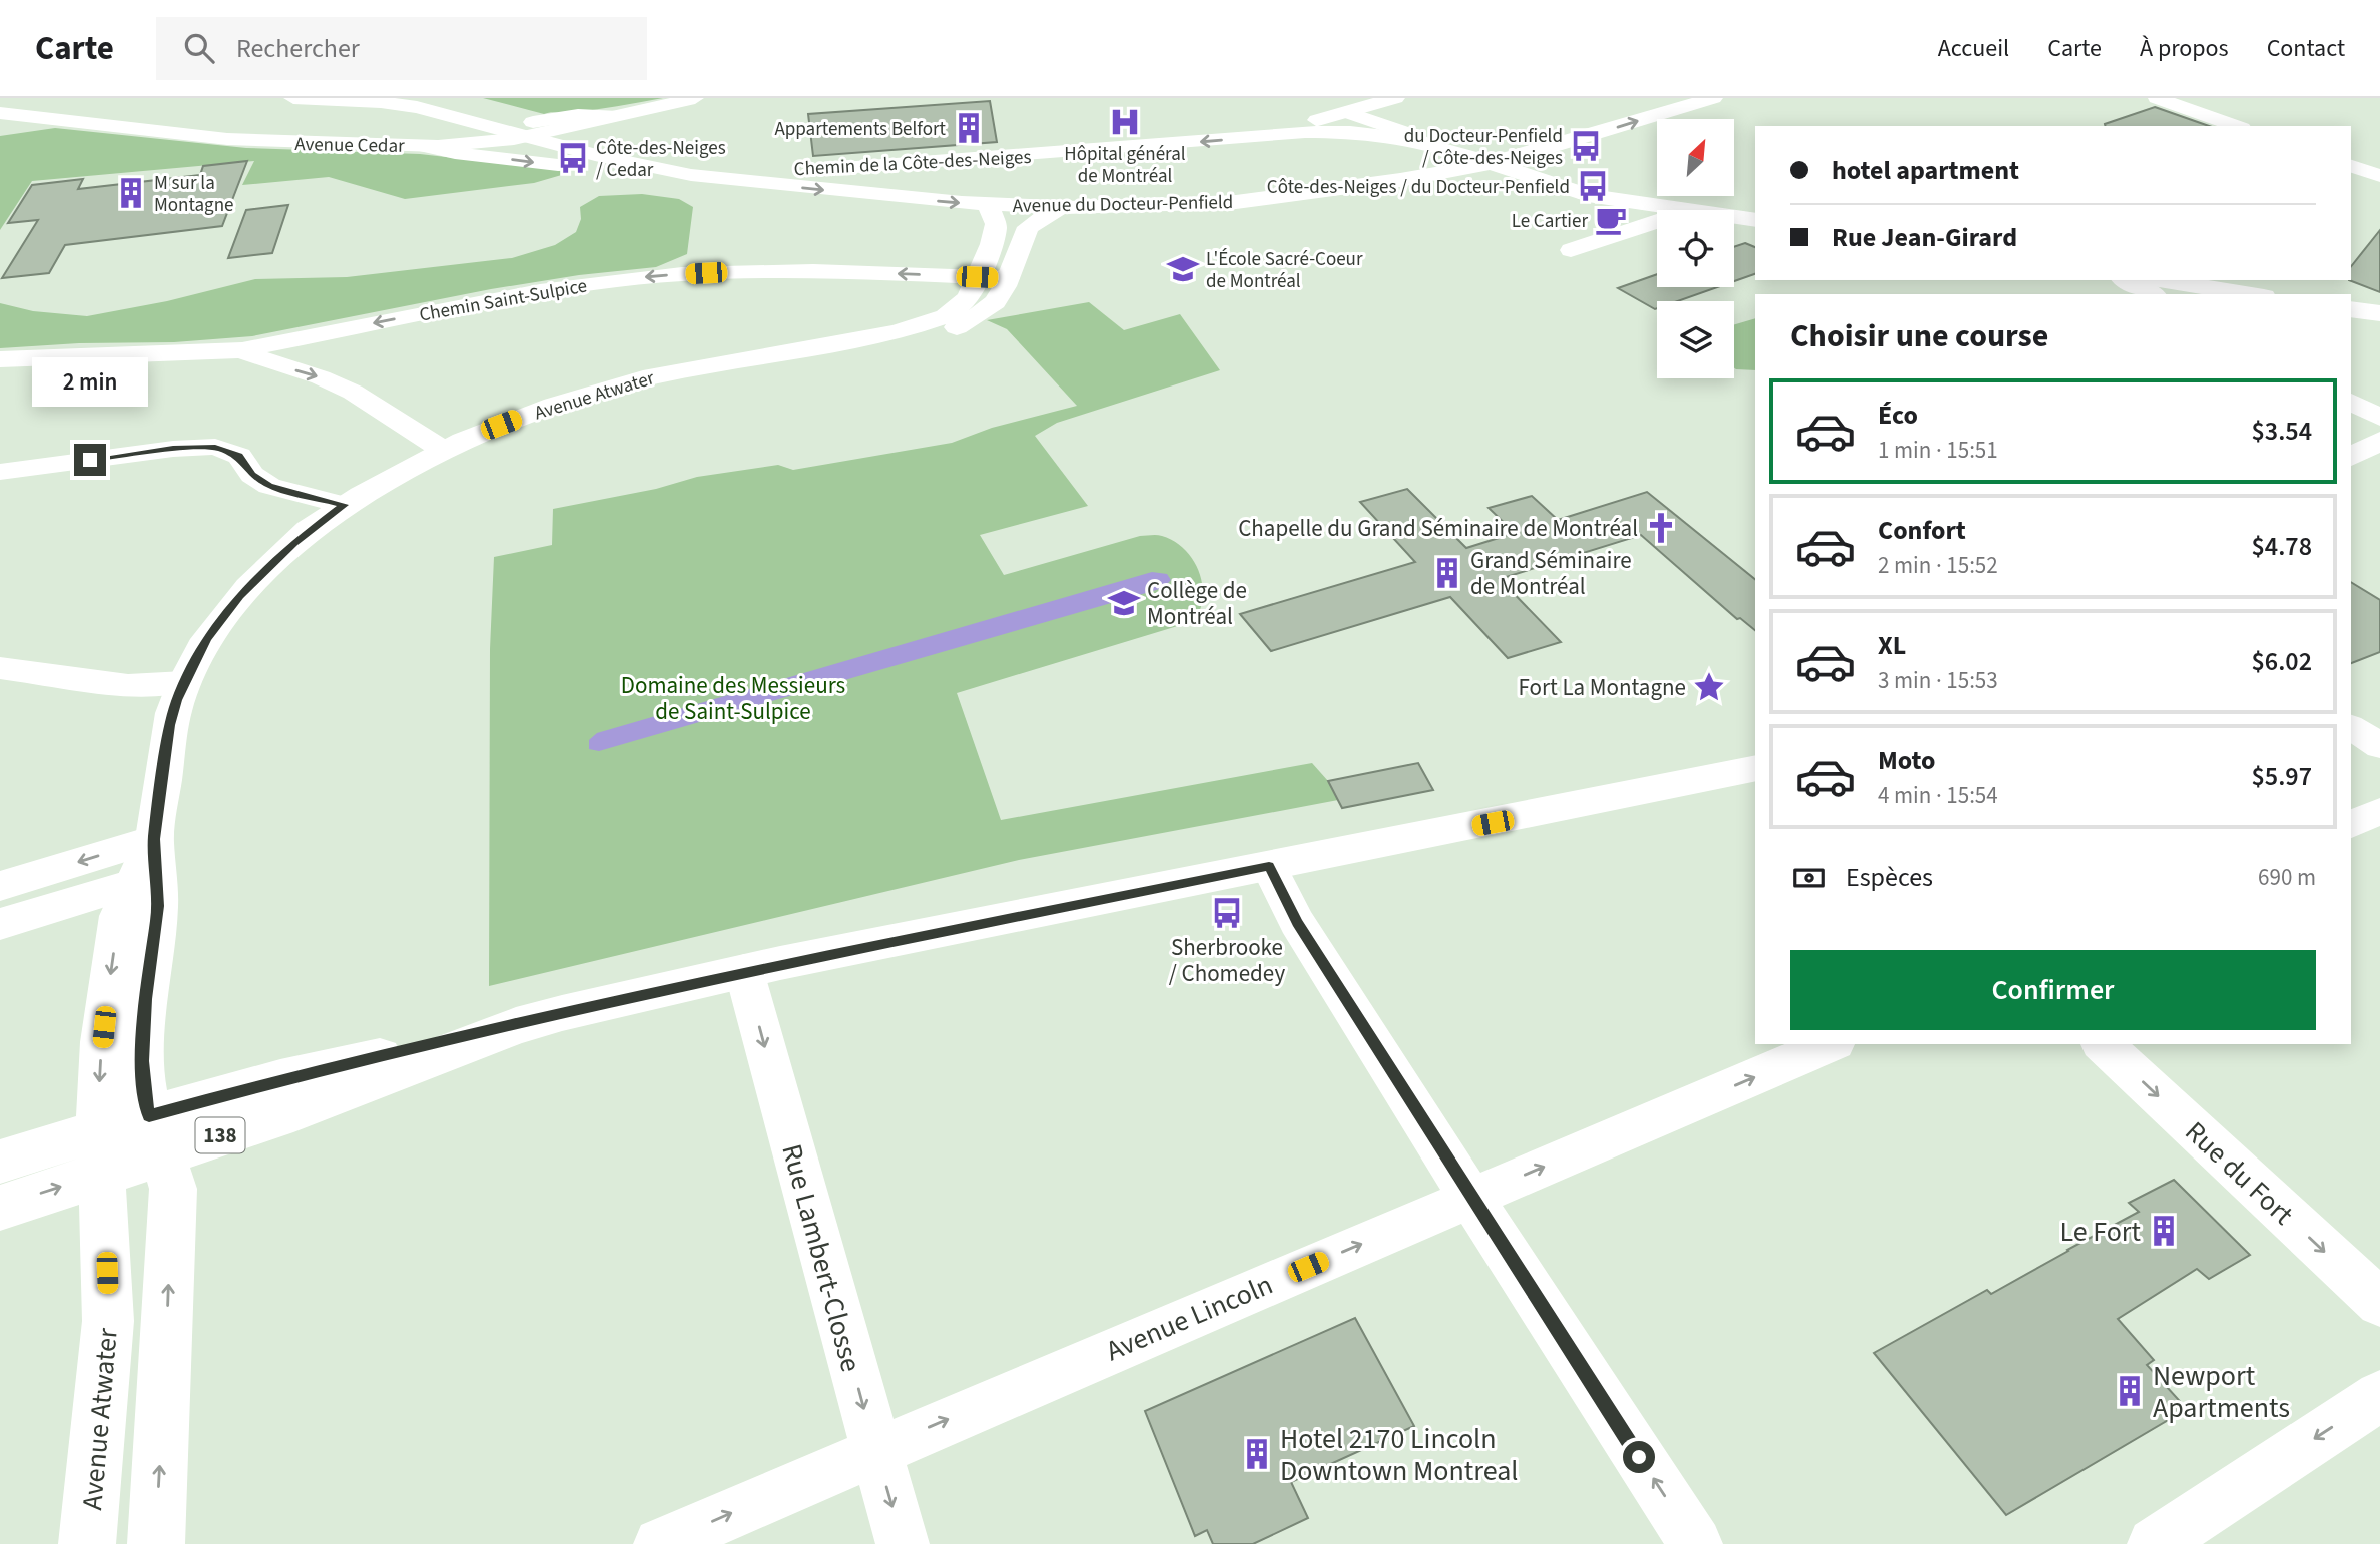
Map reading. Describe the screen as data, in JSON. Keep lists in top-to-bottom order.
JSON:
{
  "streets": {
    "main road": [
      "Chemin de la Côte-des-Neiges",
      "Avenue du Docteur-Penfield",
      "Avenue Atwater",
      "138"
    ],
    "street": [
      "Avenue Cedar",
      "Chemin Saint-Sulpice",
      "Rue du Fort",
      "Rue Lambert-Closse",
      "Avenue Lincoln"
    ]
  },
  "crossings": [
    ["Avenue Cedar", "Chemin de la Côte-des-Neiges"],
    ["Avenue Cedar", "Avenue du Docteur-Penfield"],
    ["Chemin de la Côte-des-Neiges", "Avenue du Docteur-Penfield"],
    ["Avenue du Docteur-Penfield", "Avenue Atwater"],
    ["Chemin Saint-Sulpice", "Avenue Atwater"],
    ["Avenue Atwater", "138"],
    ["138", "Rue Lambert-Closse"],
    ["Rue Lambert-Closse", "Avenue Lincoln"]
  ],
  "one_way": [
    "Avenue du Docteur-Penfield",
    "Chemin Saint-Sulpice",
    "Rue du Fort",
    "Rue Lambert-Closse",
    "Avenue Lincoln"
  ],
  "parks": ["Domaine des Messieurs de Saint-Sulpice"],
  "places": {
    "hospital": ["Hôpital général de Montréal"],
    "building": [
      "Appartements Belfort",
      "M sur la Montagne",
      "Grand Séminaire de Montréal",
      "Le Fort",
      "Newport Apartments",
      "Hotel 2170 Lincoln Downtown Montreal"
    ],
    "bus stop": [
      "du Docteur-Penfield / Côte-des-Neiges",
      "Côte-des-Neiges / Cedar",
      "Côte-des-Neiges / du Docteur-Penfield",
      "Sherbrooke / Chomedey"
    ],
    "cafe": ["Le Cartier"],
    "school or university": ["L'École Sacré-Coeur de Montréal", "Collège de Montréal"],
    "church": ["Chapelle du Grand Séminaire de Montréal"],
    "place": ["Fort La Montagne"]
  },
  "north": "top right",
  "page": {
    "header": "Carte",
    "search": "Rechercher",
    "nav": [
      "Accueil",
      "Carte",
      "À propos",
      "Contact"
    ],
    "banner": ["hotel apartment", "Rue Jean-Girard"],
    "heading": "Choisir une course",
    "bubble": "2 min",
    "list": [
      {
        "name": "Éco",
        "note": "1 min · 15:51",
        "value": "$3.54"
      },
      {
        "name": "Confort",
        "note": "2 min · 15:52",
        "value": "$4.78"
      },
      {
        "name": "XL",
        "note": "3 min · 15:53",
        "value": "$6.02"
      },
      {
        "name": "Moto",
        "note": "4 min · 15:54",
        "value": "$5.97"
      }
    ],
    "pay": ["Espèces", "690 m"],
    "buttons": "Confirmer"
  }
}
